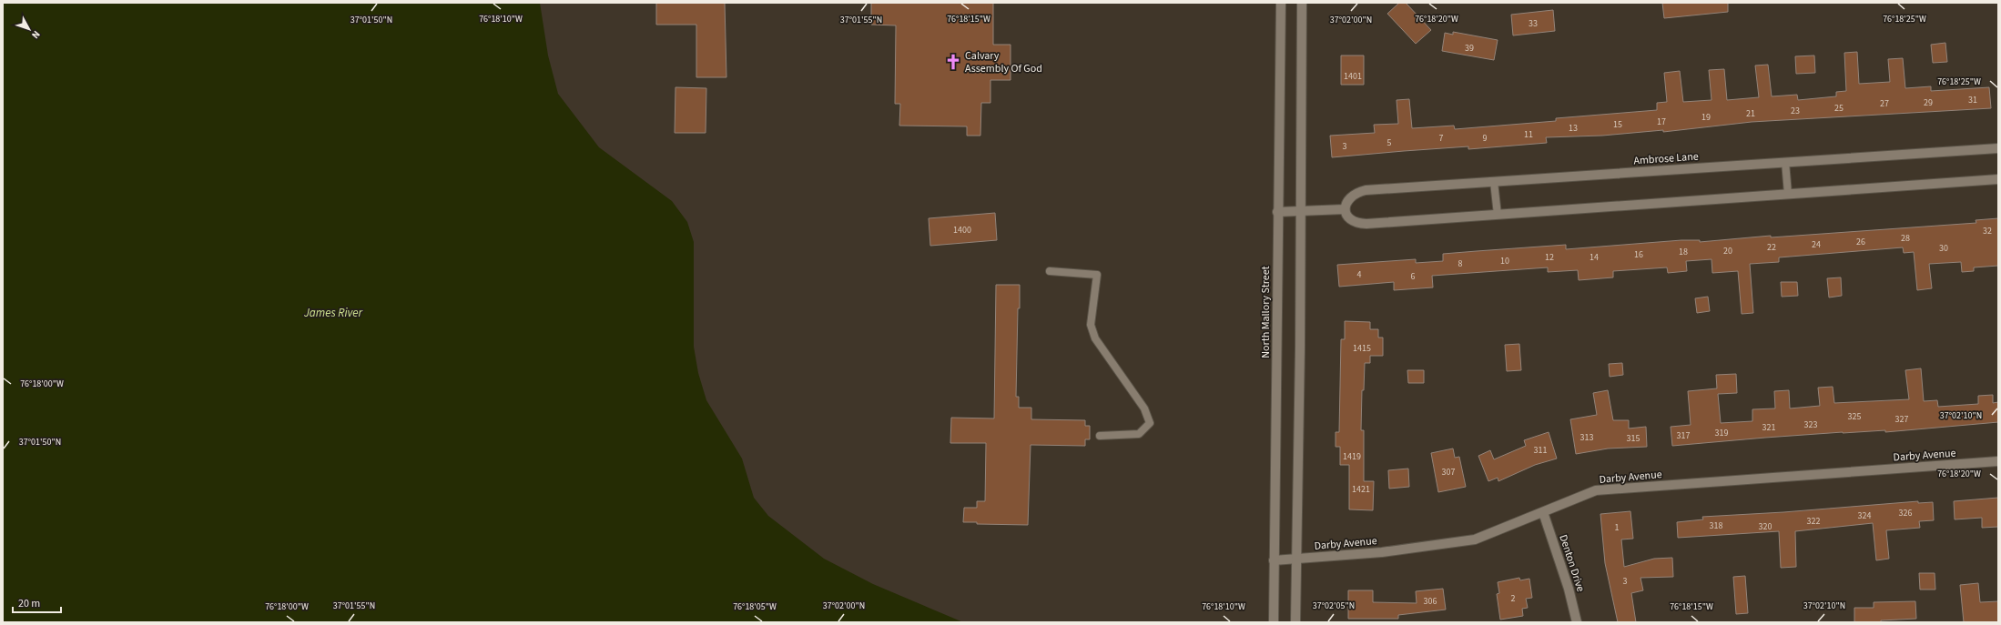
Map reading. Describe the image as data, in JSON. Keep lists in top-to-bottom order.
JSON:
{
  "streets": {
    "street": [
      "Ambrose Lane",
      "North Mallory Street",
      "Darby Avenue",
      "Denton Drive"
    ]
  },
  "crossings": [
    ["North Mallory Street", "Darby Avenue"],
    ["Darby Avenue", "Denton Drive"]
  ],
  "water": ["James River"],
  "places": {
    "church": ["Calvary Assembly Of God"]
  },
  "house_numbers": [
    "33",
    "39",
    "1401",
    "31",
    "29",
    "27",
    "25",
    "23",
    "21",
    "19",
    "17",
    "15",
    "13",
    "11",
    "7",
    "9",
    "5",
    "3",
    "1400",
    "32",
    "28",
    "26",
    "24",
    "22",
    "30",
    "20",
    "18",
    "16",
    "12",
    "14",
    "10",
    "8",
    "4",
    "6",
    "1415",
    "325",
    "327",
    "323",
    "321",
    "319",
    "317",
    "313",
    "315",
    "311",
    "1419",
    "307",
    "1421",
    "326",
    "324",
    "322",
    "318",
    "320",
    "1",
    "3",
    "2",
    "306"
  ],
  "scale_bar": "20 m",
  "north": "bottom right",
  "coordinates": [
    "76°18'25\"W",
    "76°18'10\"W",
    "76°18'15\"W",
    "76°18'20\"W",
    "37°01'50\"N",
    "37°01'55\"N",
    "37°02'00\"N",
    "76°18'00\"W",
    "37°02'10\"N",
    "37°02'05\"N",
    "76°18'05\"W"
  ]
}
